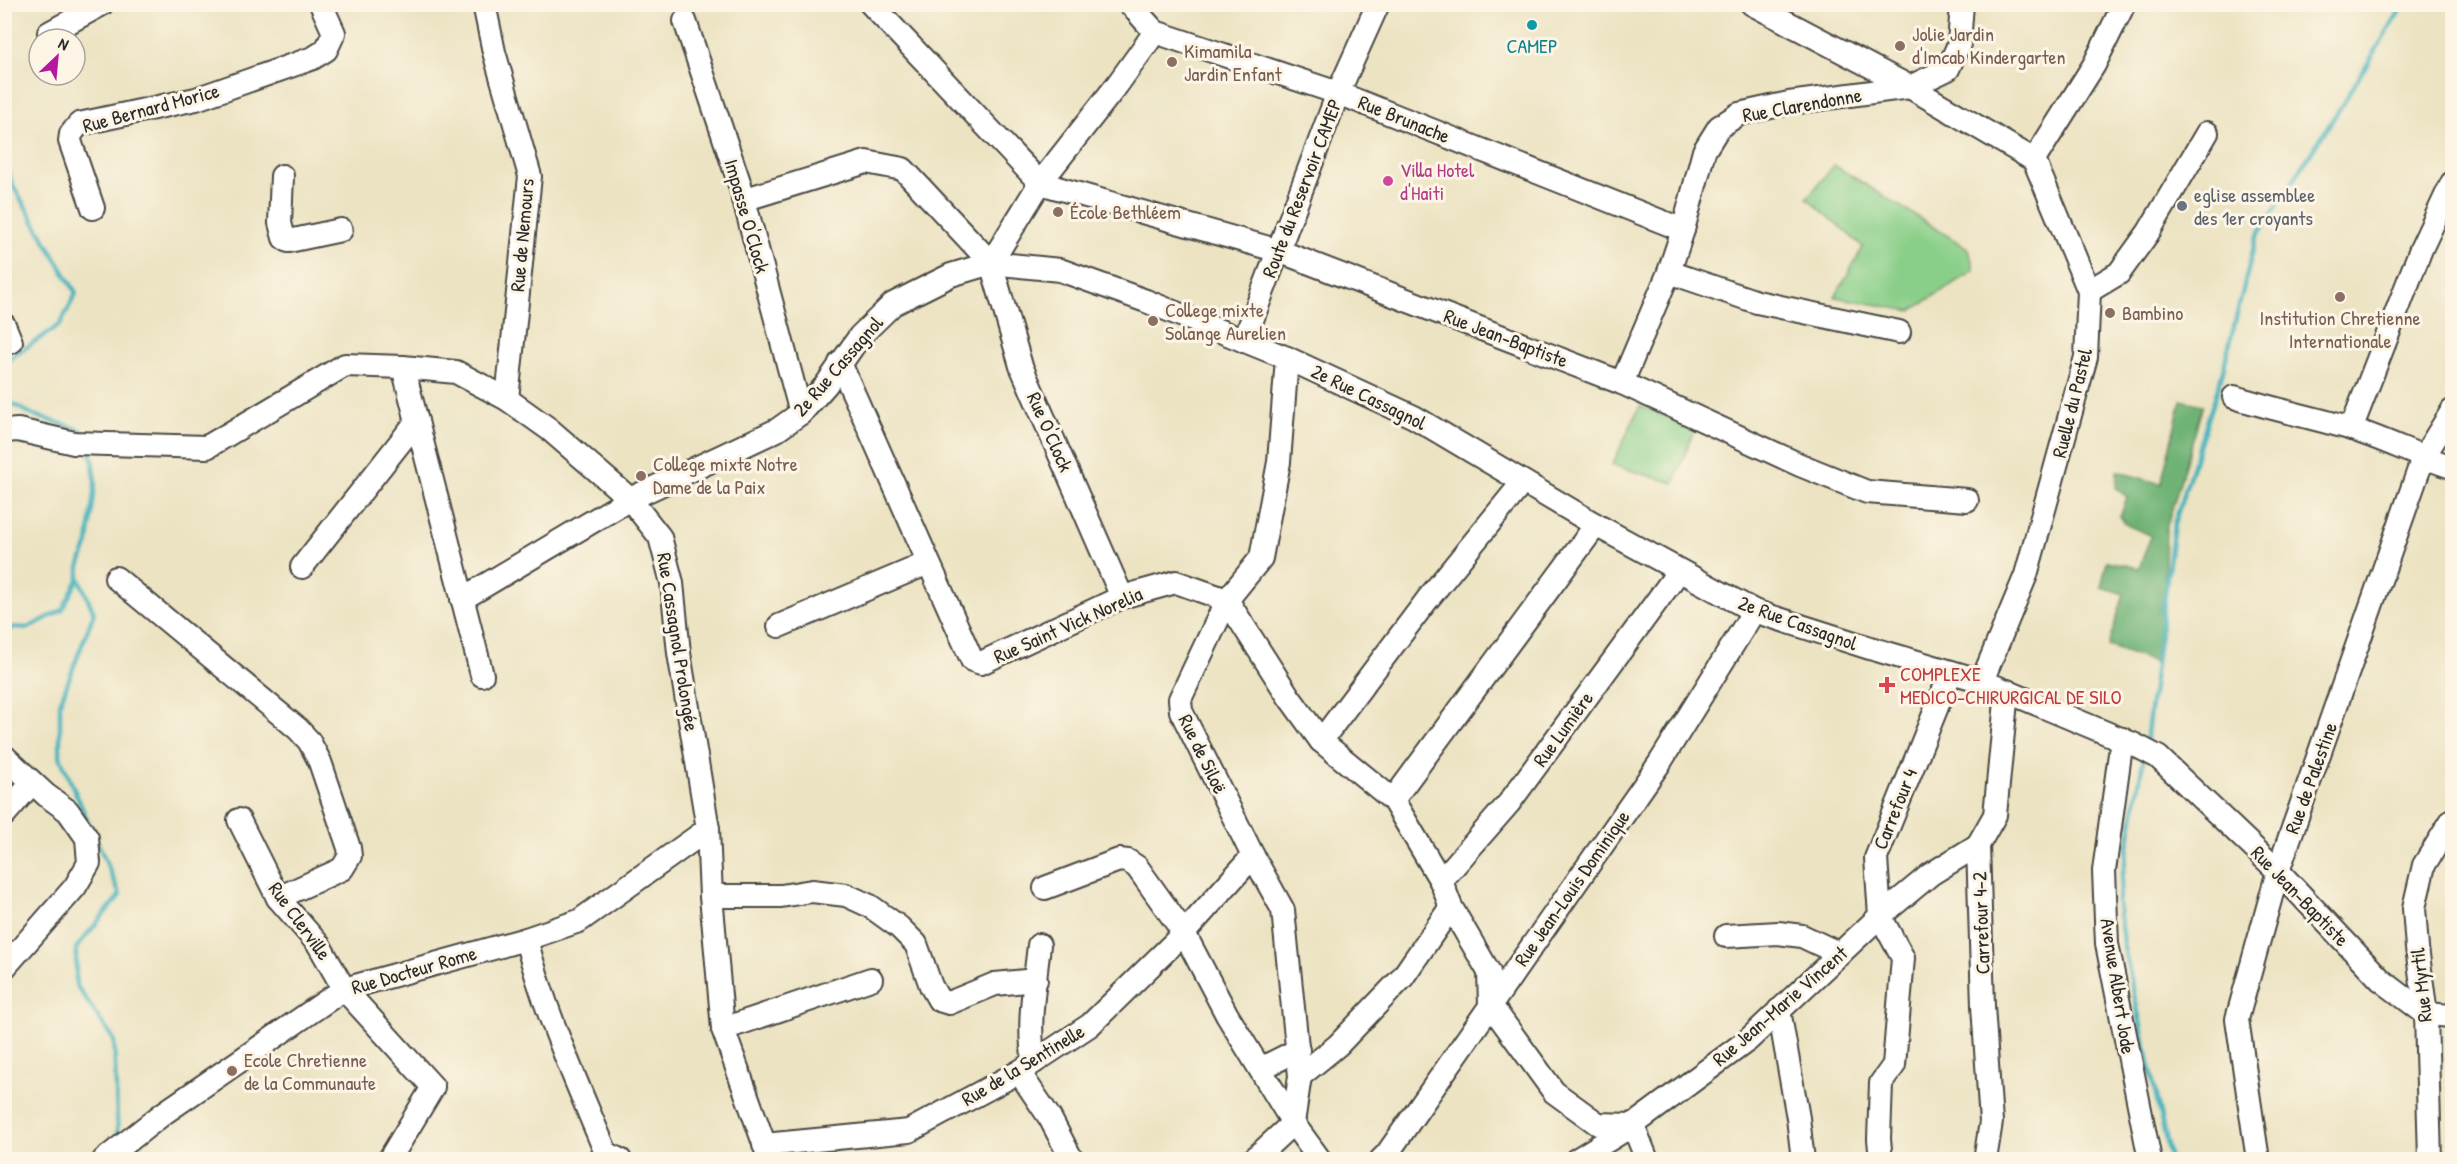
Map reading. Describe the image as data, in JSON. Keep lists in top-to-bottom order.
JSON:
{
  "streets": {
    "street": [
      "Rue Clarendonne",
      "Rue Bernard Morice",
      "Rue Brunache",
      "Route du Reservoir CAMEP",
      "Impasse O'Clock",
      "Rue de Nemours",
      "Rue Jean-Baptiste",
      "2e Rue Cassagnol",
      "Ruelle du Pastel",
      "Rue O'Clock",
      "Rue Saint Vick Norelia",
      "Rue Cassagnol Prolongée",
      "Rue Lumière",
      "Rue de Siloë",
      "Rue de Palestine",
      "Carrefour 4",
      "Rue Jean-Louis Dominique",
      "Rue Clerville",
      "Carrefour 4-2",
      "Rue Docteur Rome",
      "Rue Myrtil",
      "Avenue Albert Jode",
      "Rue Jean-Marie Vincent",
      "Rue de la Sentinelle"
    ]
  },
  "crossings": [
    ["Rue Clarendonne", "Rue Brunache"],
    ["Rue Clarendonne", "Rue Jean-Baptiste"],
    ["Rue Brunache", "Route du Reservoir CAMEP"],
    ["Route du Reservoir CAMEP", "Rue Jean-Baptiste"],
    ["Route du Reservoir CAMEP", "2e Rue Cassagnol"],
    ["Impasse O'Clock", "2e Rue Cassagnol"],
    ["Rue de Nemours", "Rue Cassagnol Prolongée"],
    ["Rue Jean-Baptiste", "2e Rue Cassagnol"],
    ["Rue Jean-Baptiste", "Rue de Palestine"],
    ["Rue Jean-Baptiste", "Rue Myrtil"],
    ["Rue Jean-Baptiste", "Avenue Albert Jode"],
    ["2e Rue Cassagnol", "Ruelle du Pastel"],
    ["2e Rue Cassagnol", "Rue O'Clock"],
    ["2e Rue Cassagnol", "Rue Saint Vick Norelia"],
    ["2e Rue Cassagnol", "Rue Cassagnol Prolongée"],
    ["2e Rue Cassagnol", "Rue Lumière"],
    ["2e Rue Cassagnol", "Rue de Siloë"],
    ["2e Rue Cassagnol", "Carrefour 4"],
    ["2e Rue Cassagnol", "Rue Jean-Louis Dominique"],
    ["2e Rue Cassagnol", "Carrefour 4-2"],
    ["2e Rue Cassagnol", "Avenue Albert Jode"],
    ["Rue O'Clock", "Rue Saint Vick Norelia"],
    ["Rue Saint Vick Norelia", "Rue de Siloë"],
    ["Rue Cassagnol Prolongée", "Rue Docteur Rome"],
    ["Rue Cassagnol Prolongée", "Rue de la Sentinelle"],
    ["Rue de Siloë", "Rue de la Sentinelle"],
    ["Carrefour 4", "Rue Jean-Marie Vincent"],
    ["Rue Clerville", "Rue Docteur Rome"],
    ["Carrefour 4-2", "Rue Jean-Marie Vincent"]
  ],
  "places": {
    "other": [
      "CAMEP",
      "Jolie Jardin d'Imcab Kindergarten",
      "Kimamila Jardin Enfant",
      "Villa Hotel d'Haiti",
      "eglise assemblee des 1er croyants",
      "École Bethléem",
      "Institution Chretienne Internationale",
      "Bambino",
      "College mixte Solange Aurelien",
      "College mixte Notre Dame de la Paix",
      "Ecole Chretienne de la Communaute"
    ],
    "health": ["COMPLEXE MEDICO-CHIRURGICAL DE SILO"]
  },
  "north": "top right"
}
